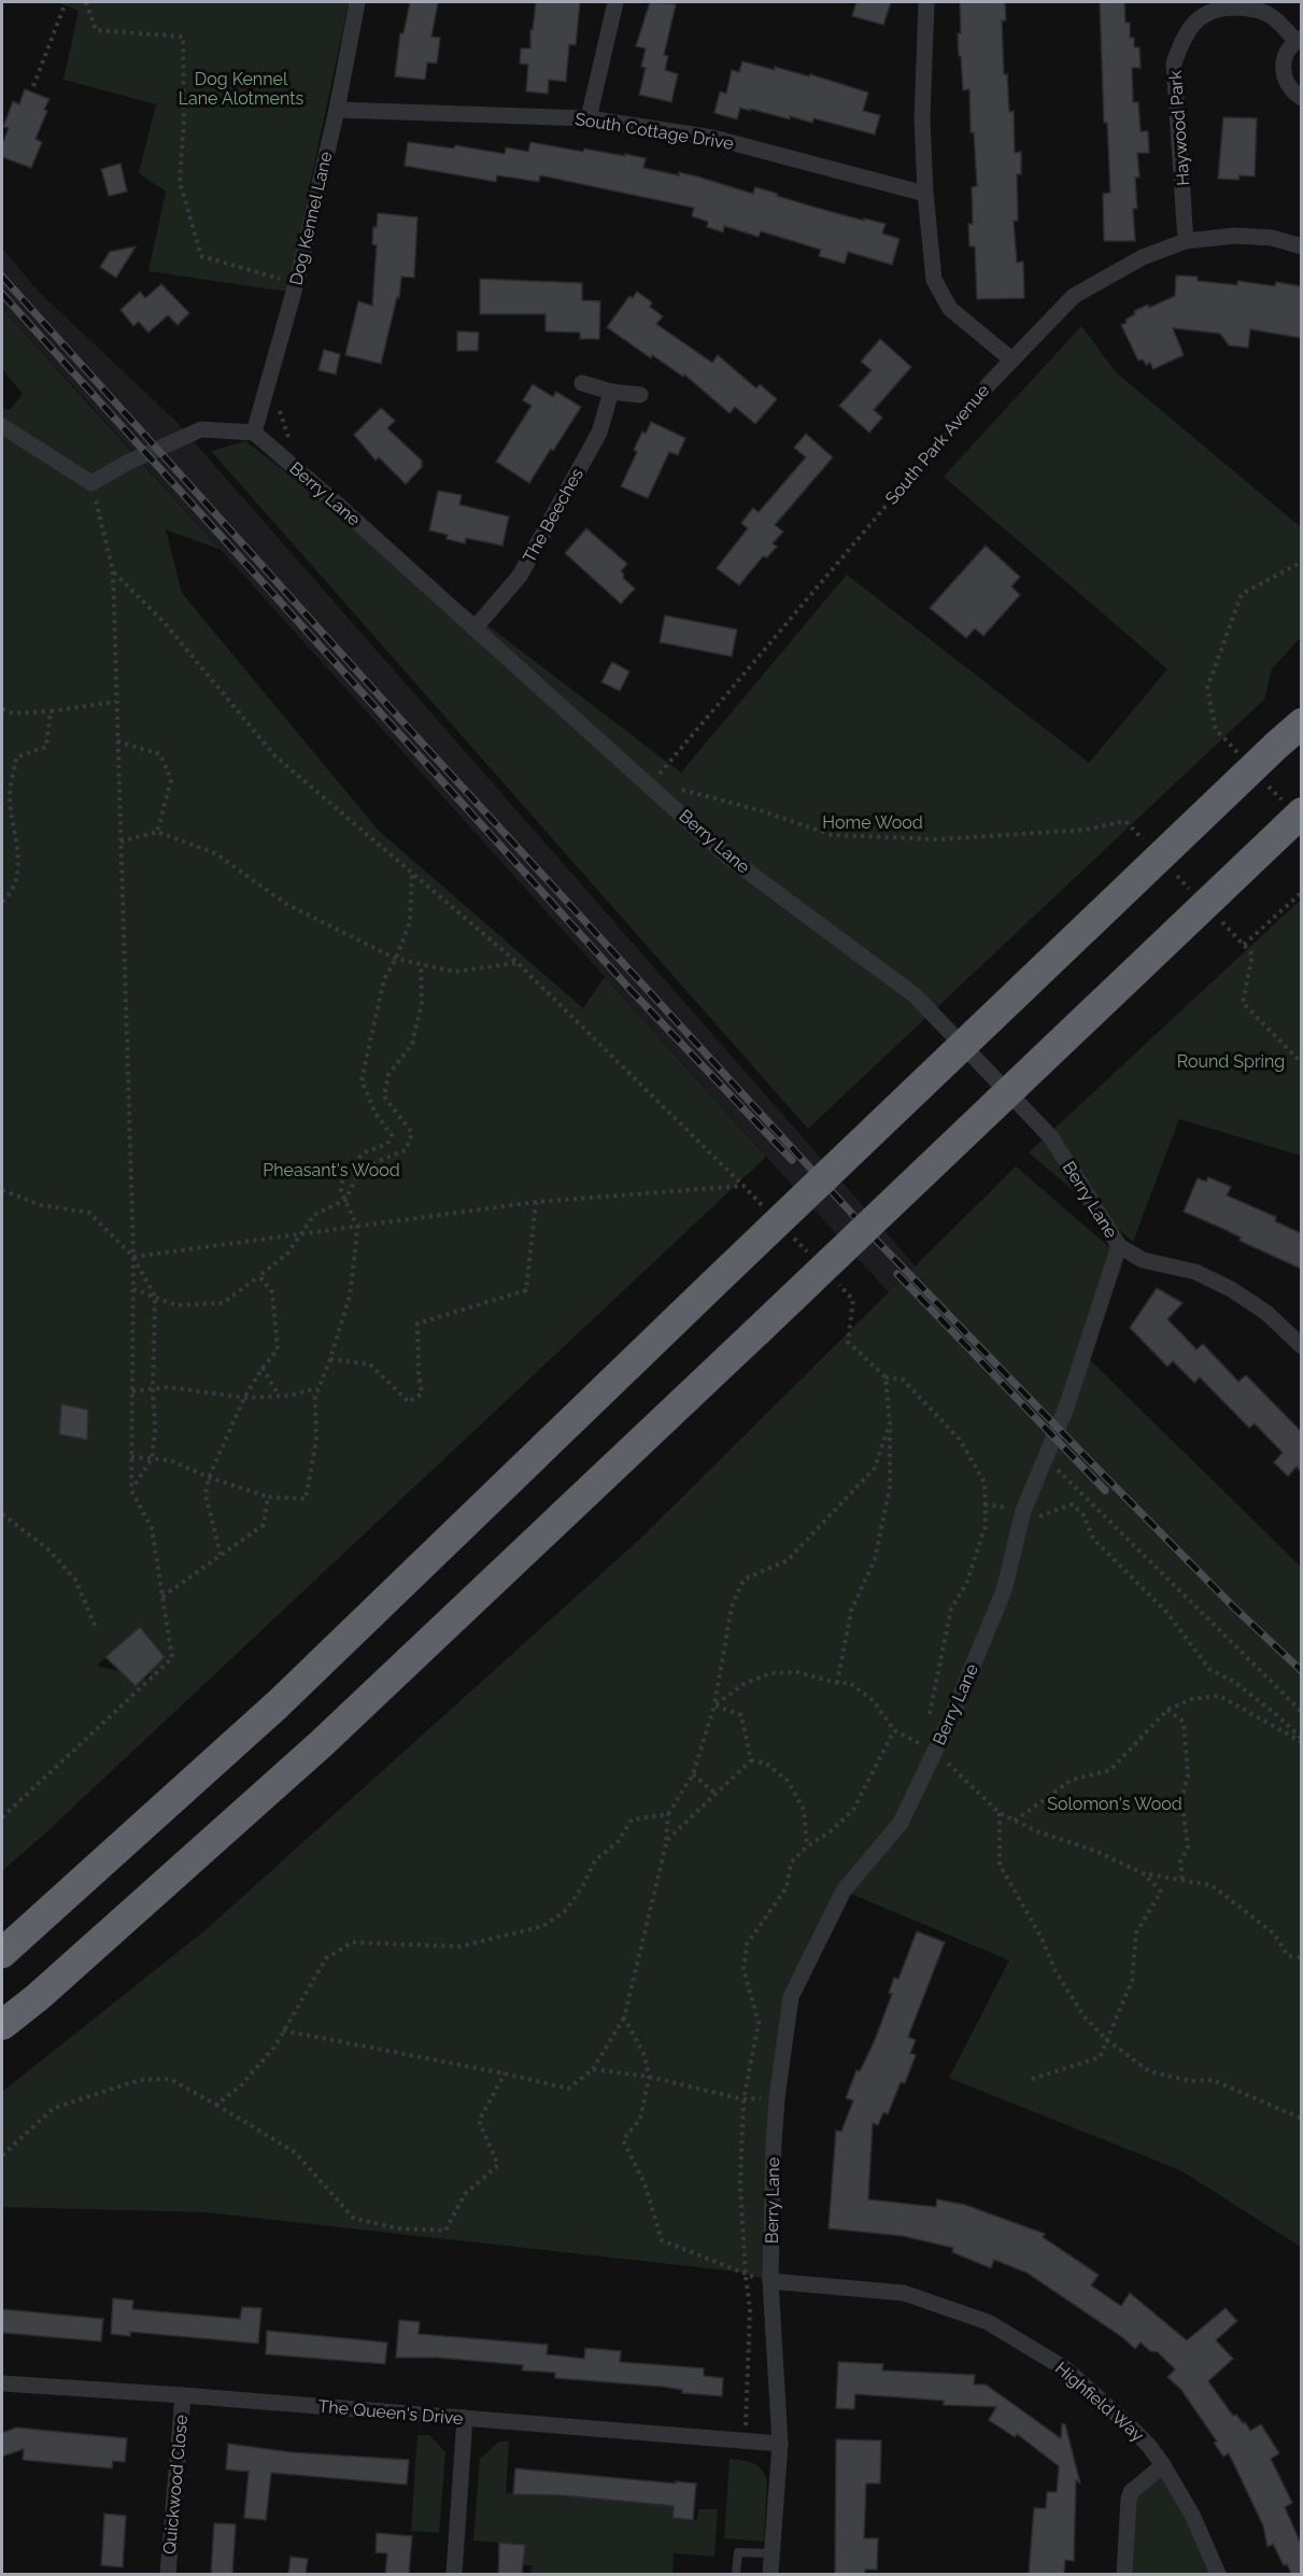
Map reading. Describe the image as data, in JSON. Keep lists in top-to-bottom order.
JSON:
{
  "streets": {
    "street": [
      "Haywood Park",
      "South Cottage Drive",
      "Dog Kennel Lane",
      "South Park Avenue",
      "Berry Lane",
      "The Beeches",
      "Highfield Way",
      "The Queen's Drive",
      "Quickwood Close"
    ]
  },
  "crossings": [
    ["Haywood Park", "South Park Avenue"],
    ["South Cottage Drive", "Dog Kennel Lane"],
    ["Dog Kennel Lane", "Berry Lane"],
    ["South Park Avenue", "Berry Lane"],
    ["Berry Lane", "The Beeches"],
    ["Berry Lane", "Highfield Way"],
    ["Berry Lane", "The Queen's Drive"],
    ["The Queen's Drive", "Quickwood Close"]
  ],
  "parks": [
    "Dog Kennel Lane Alotments",
    "Home Wood",
    "Round Spring",
    "Pheasant's Wood",
    "Solomon's Wood"
  ]
}
